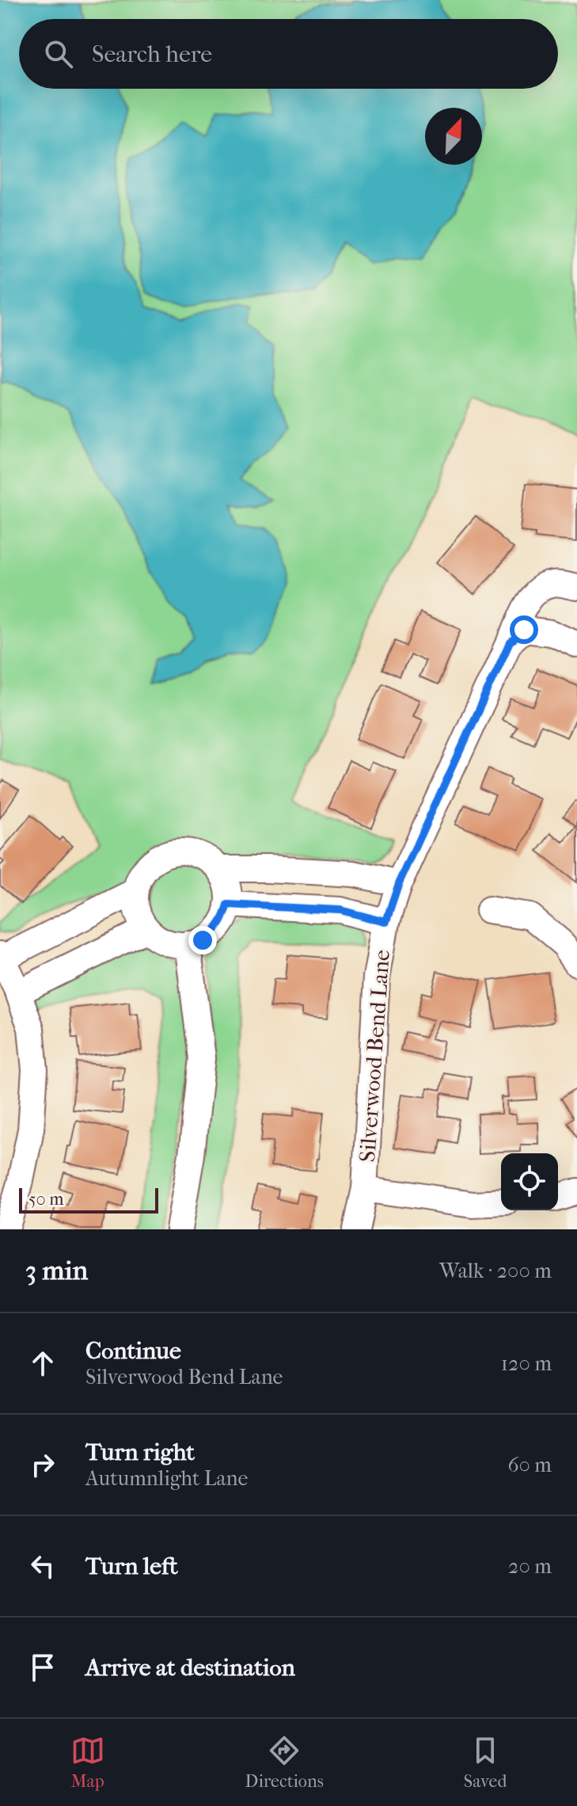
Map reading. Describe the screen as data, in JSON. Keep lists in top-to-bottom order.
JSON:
{
  "streets": {
    "street": ["Silverwood Bend Lane"]
  },
  "scale_bar": "50 m",
  "north": "top right",
  "page": {
    "search": "Search here",
    "scale": "50 m",
    "heading": ["3 min", "Walk · 200 m"],
    "list": [
      ["Continue", "Silverwood Bend Lane", "120 m"],
      ["Turn right", "Autumnlight Lane", "60 m"],
      ["Turn left", "20 m"],
      "Arrive at destination"
    ],
    "nav": ["Map", "Directions", "Saved"]
  }
}
